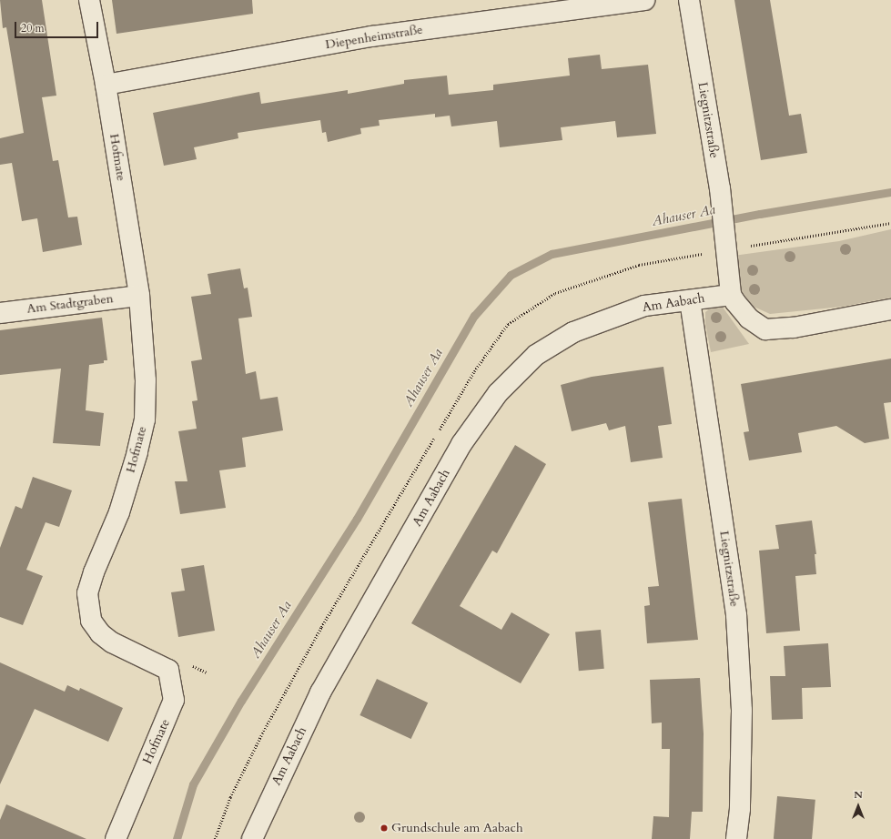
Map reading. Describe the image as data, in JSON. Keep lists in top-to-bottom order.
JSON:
{
  "streets": {
    "street": [
      "Diepenheimstraße",
      "Liegnitzstraße",
      "Hofmate",
      "Am Aabach",
      "Am Stadtgraben"
    ]
  },
  "crossings": [
    ["Diepenheimstraße", "Hofmate"],
    ["Liegnitzstraße", "Am Aabach"],
    ["Hofmate", "Am Stadtgraben"]
  ],
  "water": ["Ahauser Aa"],
  "places": ["Grundschule am Aabach"],
  "scale_bar": "20 m",
  "north": "top"
}
